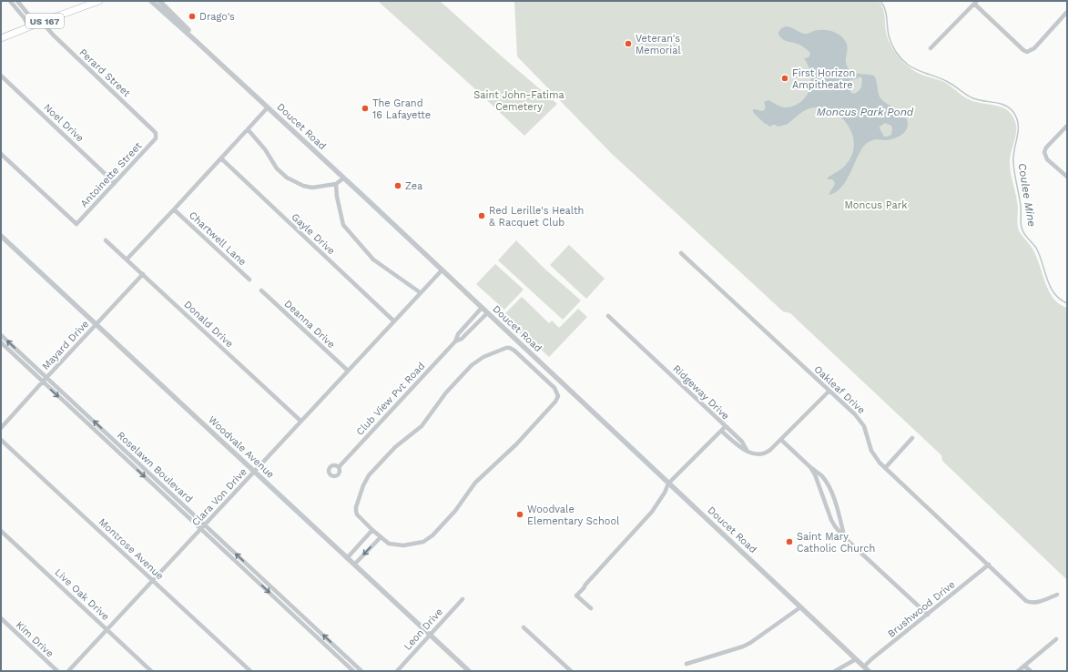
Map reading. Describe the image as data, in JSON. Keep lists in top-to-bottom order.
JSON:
{
  "streets": {
    "main road": ["US 167"],
    "street": [
      "Perard Street",
      "Noel Drive",
      "Doucet Road",
      "Antoinette Street",
      "Gayle Drive",
      "Chartwell Lane",
      "Donald Drive",
      "Deanna Drive",
      "Mayard Drive",
      "Oakleaf Drive",
      "Ridgeway Drive",
      "Club View Pvt Road",
      "Woodvale Avenue",
      "Roselawn Boulevard",
      "Clara Von Drive",
      "Montrose Avenue",
      "Live Oak Drive",
      "Brushwood Drive",
      "Leon Drive",
      "Kim Drive"
    ]
  },
  "crossings": [
    ["US 167", "Perard Street"],
    ["Perard Street", "Antoinette Street"],
    ["Noel Drive", "Antoinette Street"],
    ["Doucet Road", "Ridgeway Drive"],
    ["Doucet Road", "Club View Pvt Road"],
    ["Doucet Road", "Clara Von Drive"],
    ["Doucet Road", "Brushwood Drive"],
    ["Gayle Drive", "Clara Von Drive"],
    ["Donald Drive", "Mayard Drive"],
    ["Donald Drive", "Clara Von Drive"],
    ["Deanna Drive", "Clara Von Drive"],
    ["Mayard Drive", "Woodvale Avenue"],
    ["Mayard Drive", "Roselawn Boulevard"],
    ["Oakleaf Drive", "Brushwood Drive"],
    ["Woodvale Avenue", "Clara Von Drive"],
    ["Woodvale Avenue", "Leon Drive"],
    ["Roselawn Boulevard", "Clara Von Drive"],
    ["Clara Von Drive", "Montrose Avenue"],
    ["Clara Von Drive", "Live Oak Drive"]
  ],
  "water": ["Moncus Park Pond", "Coulee Mine"],
  "parks": ["Saint John-Fatima Cemetery", "Moncus Park"],
  "places": [
    "Drago's",
    "Veteran's Memorial",
    "First Horizon Ampitheatre",
    "The Grand 16 Lafayette",
    "Zea",
    "Red Lerille's Health & Racquet Club",
    "Woodvale Elementary School",
    "Saint Mary Catholic Church"
  ]
}
